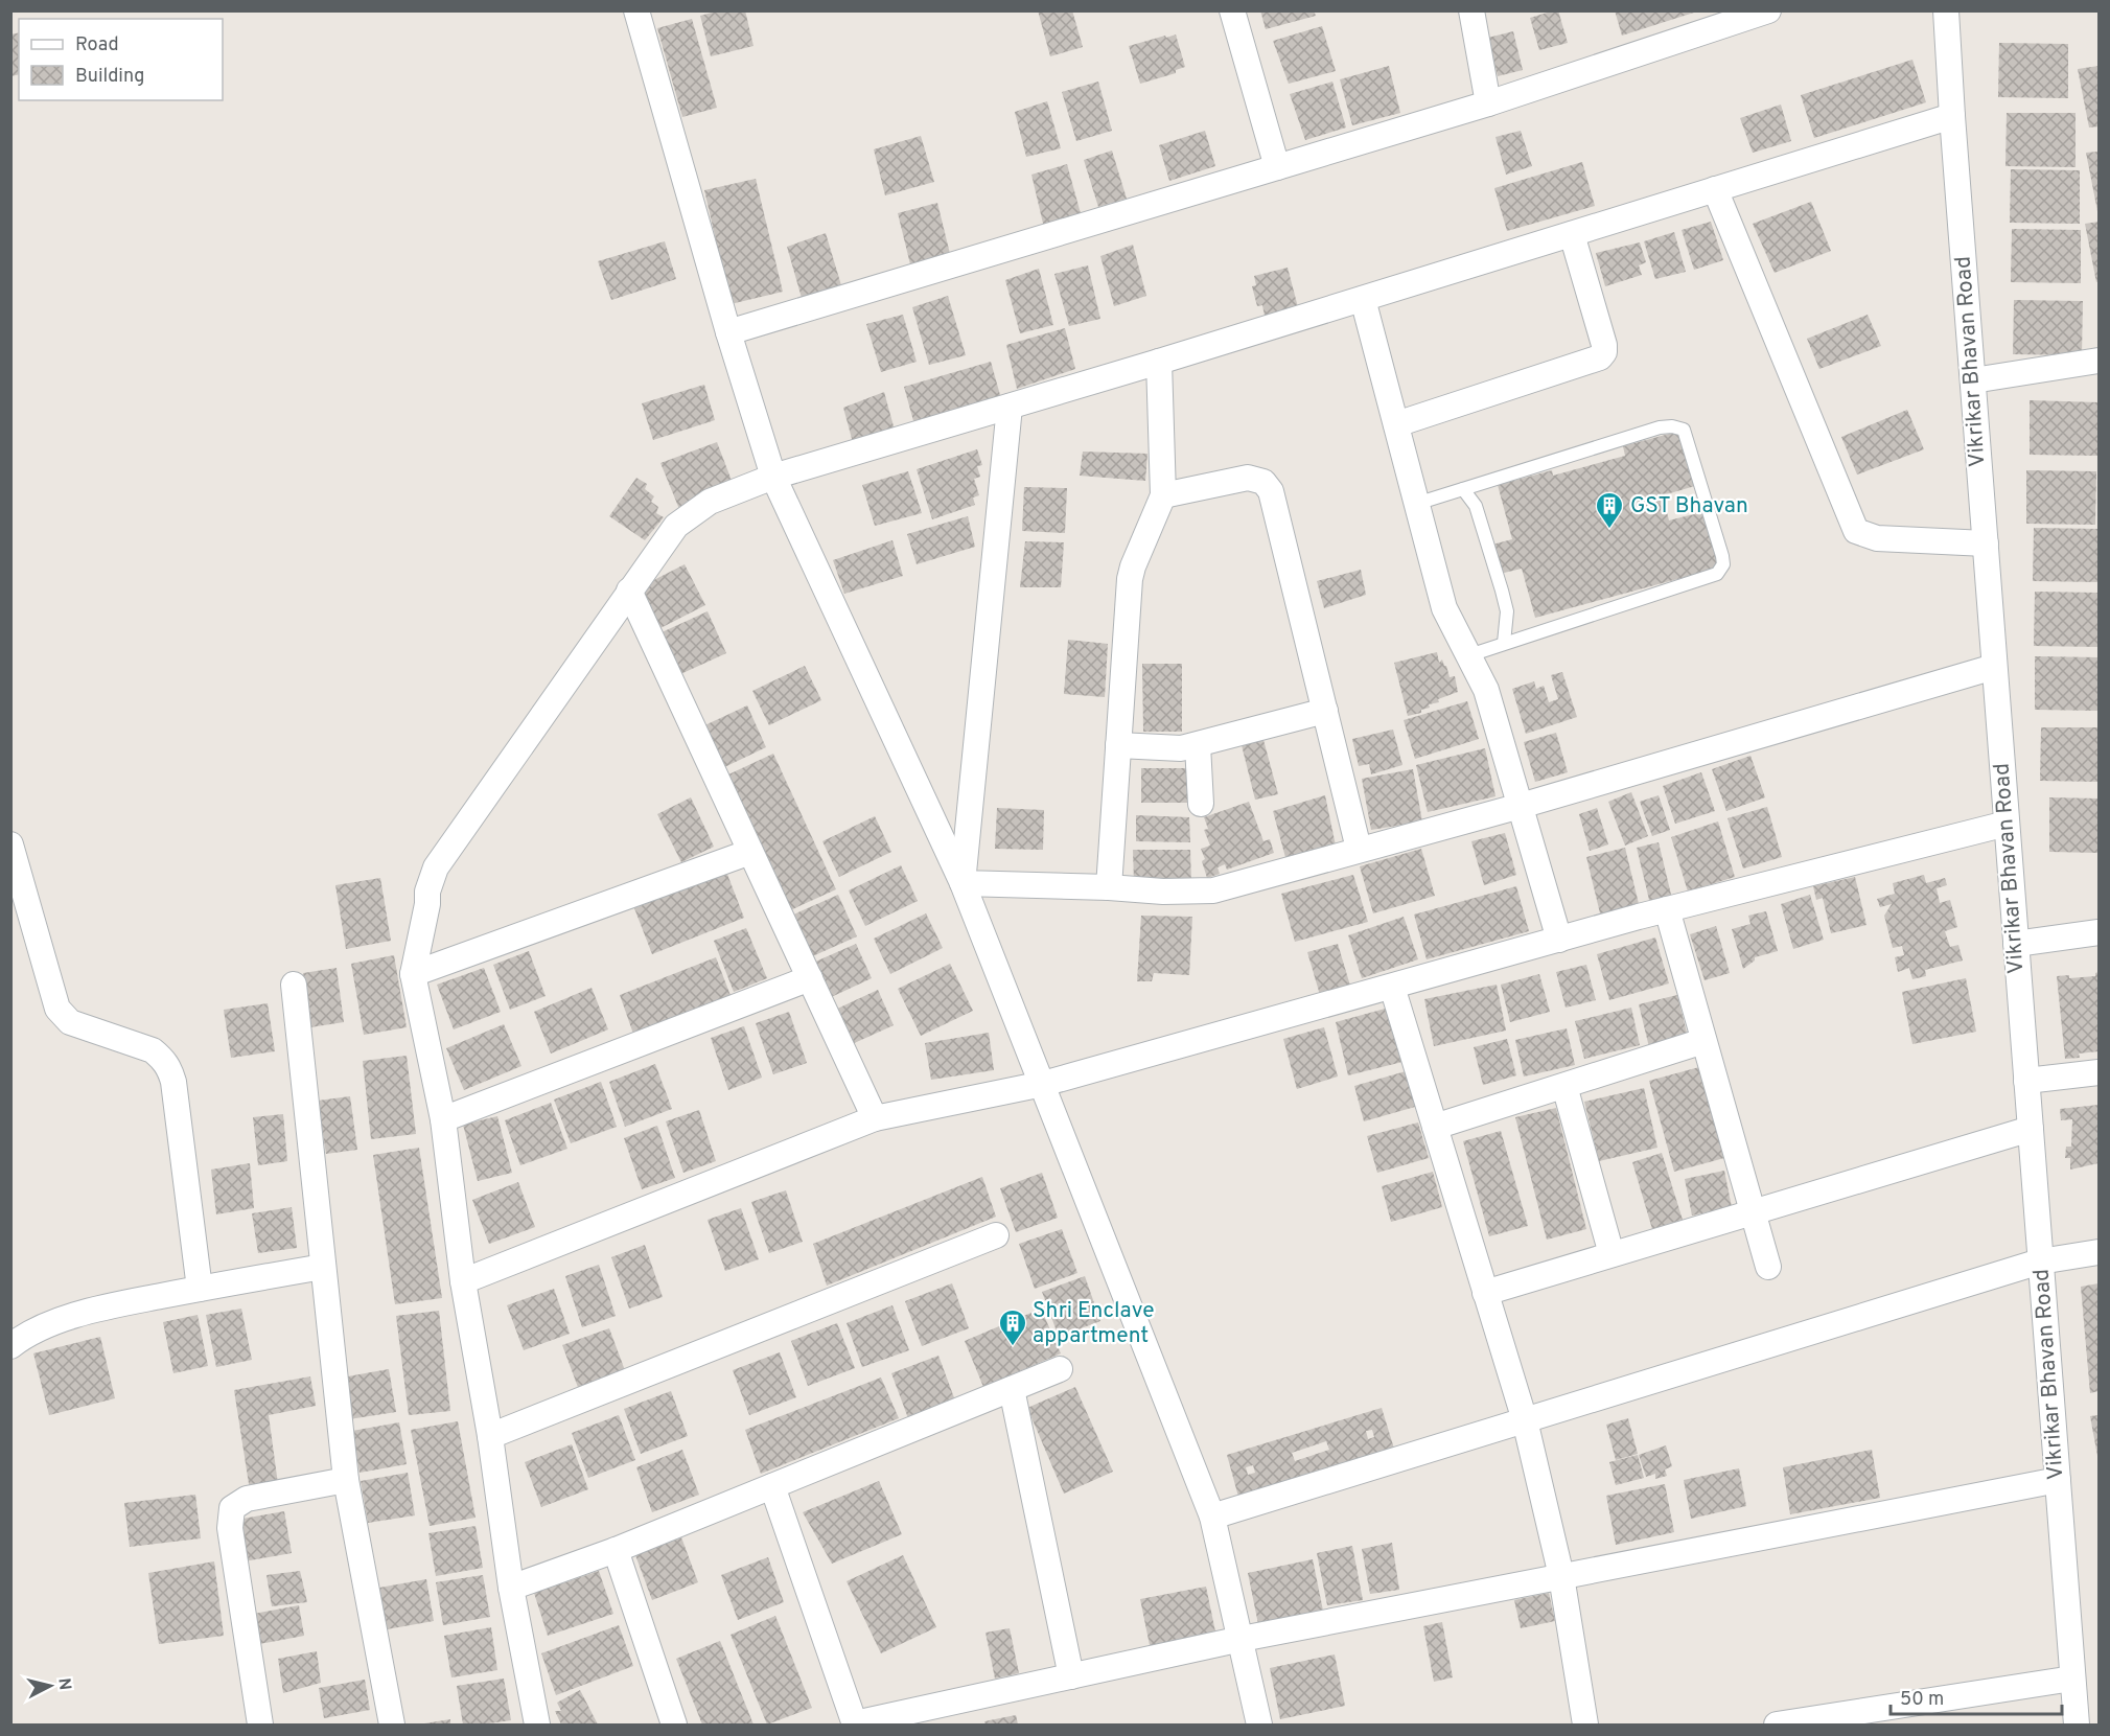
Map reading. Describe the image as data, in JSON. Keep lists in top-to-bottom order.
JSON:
{
  "streets": {
    "street": ["Vikrikar Bhavan Road"]
  },
  "places": {
    "building": ["GST Bhavan", "Shri Enclave appartment"]
  },
  "legend": ["Road", "Building"],
  "scale_bar": "50 m",
  "north": "right"
}
